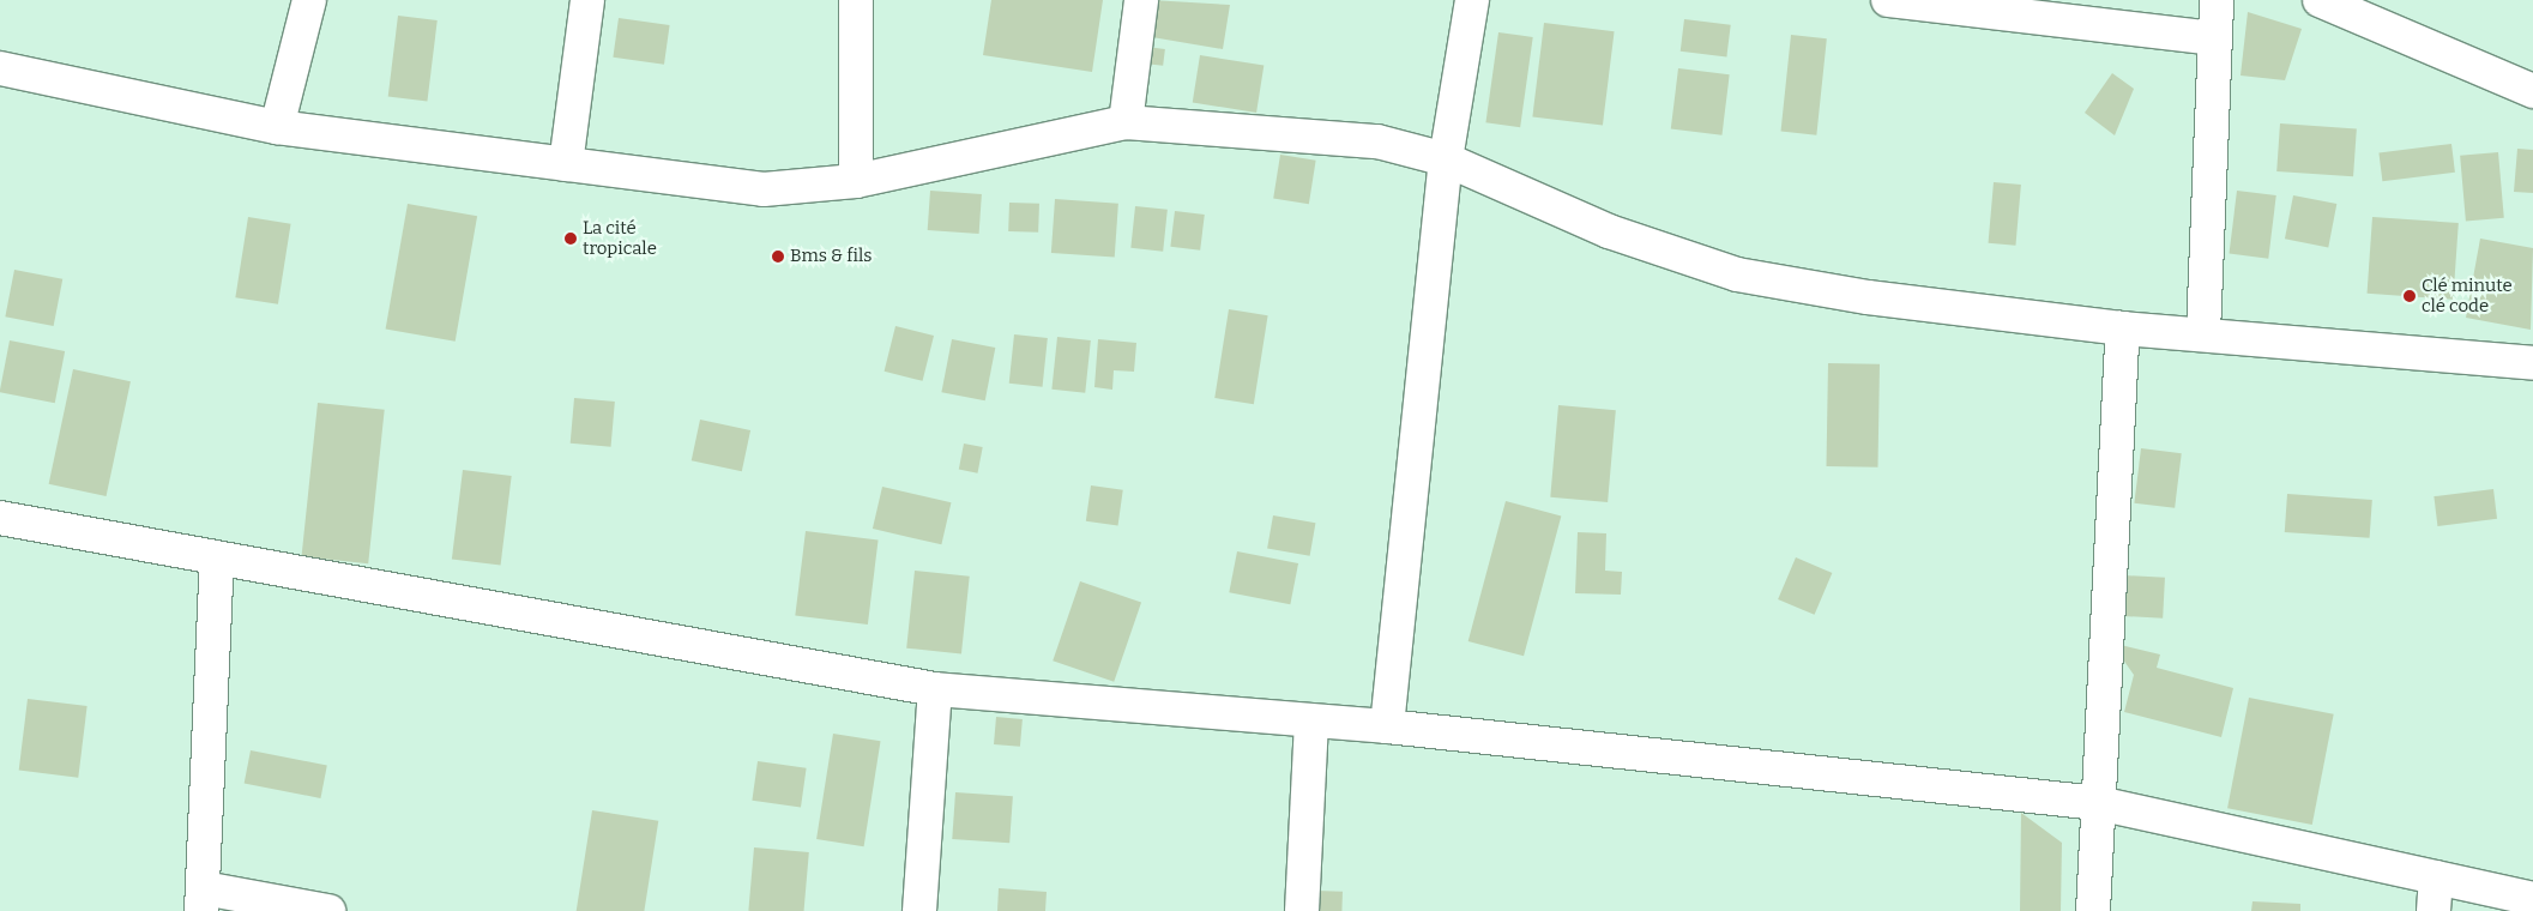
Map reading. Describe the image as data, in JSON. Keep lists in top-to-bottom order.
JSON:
{
  "places": ["La cité tropicale", "Bms & fils", "Clé minute clé code"]
}
